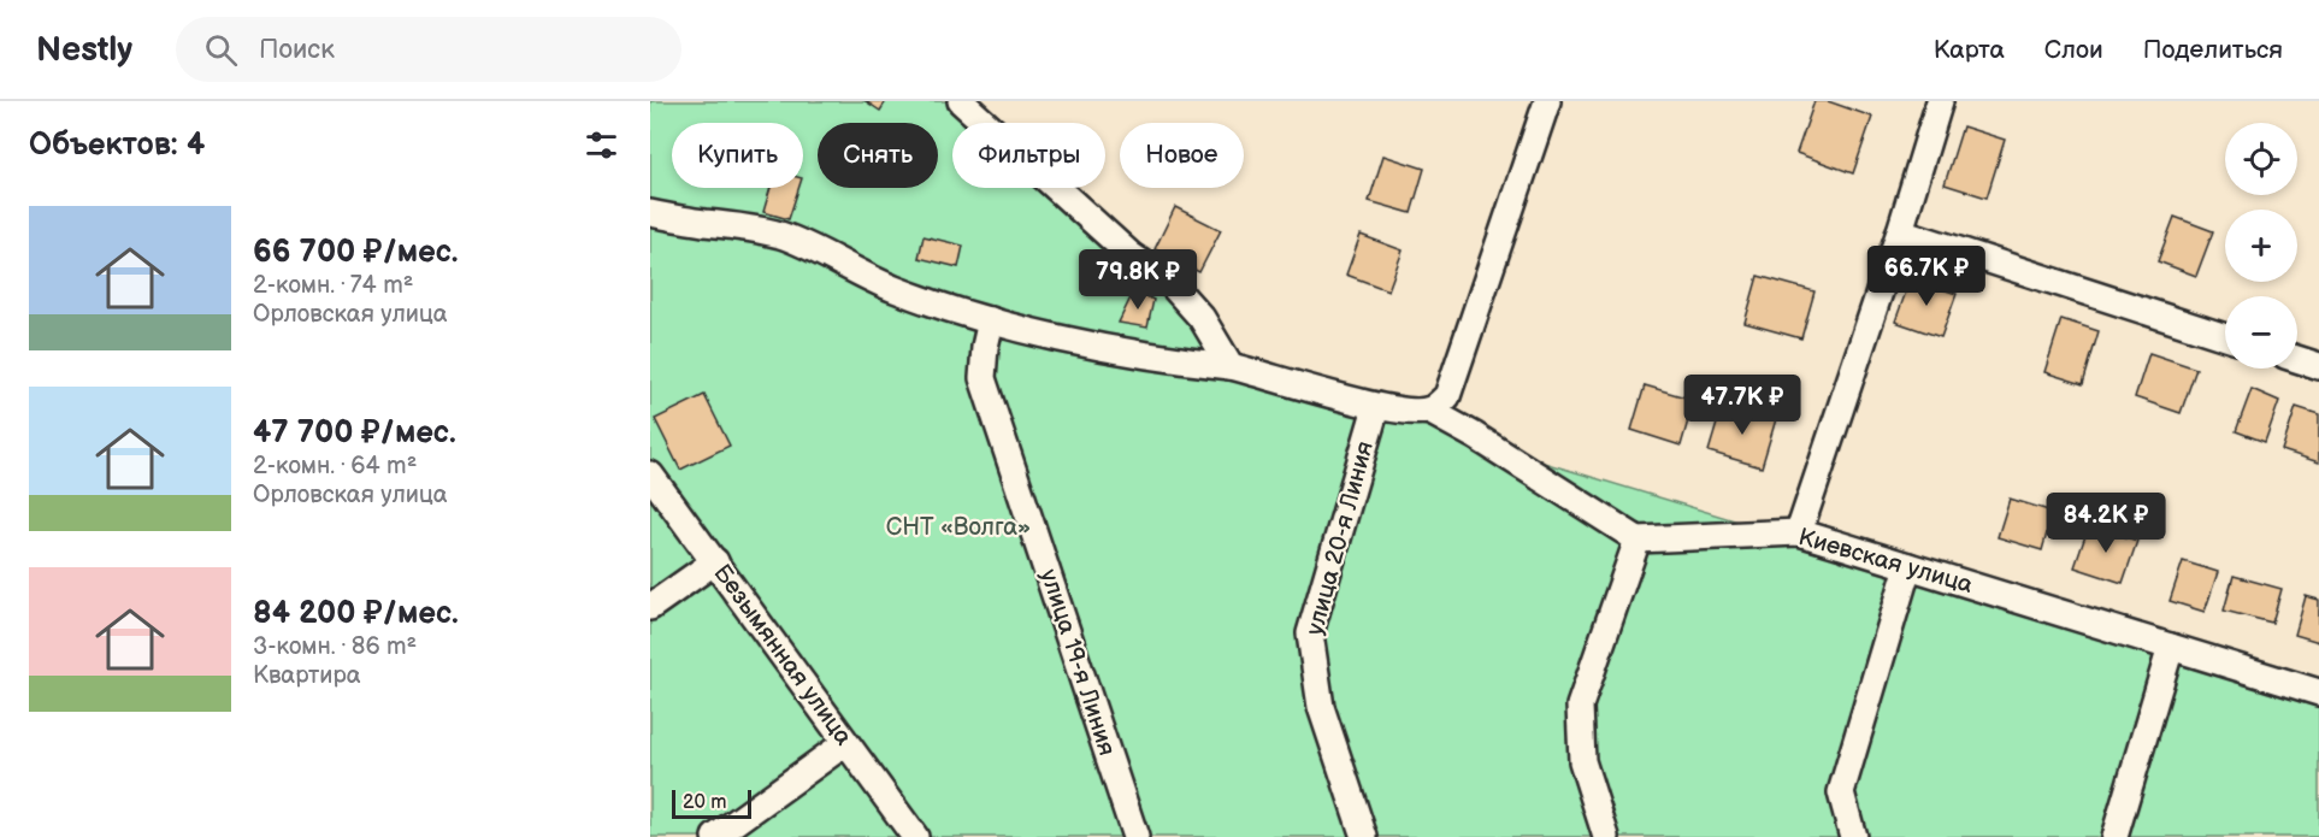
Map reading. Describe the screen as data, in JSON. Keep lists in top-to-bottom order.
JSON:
{
  "streets": {
    "street": [
      "улица 20-я Линия",
      "Киевская улица",
      "Безымянная улица",
      "улица 19-я Линия"
    ]
  },
  "parks": ["СНТ «Волга»"],
  "scale_bar": "20 m",
  "page": {
    "header": "Nestly",
    "search": "Поиск",
    "nav": ["Карта", "Слои", "Поделиться"],
    "heading": "Объектов: 4",
    "map_buttons": ["+", "−"],
    "chip": [
      "Купить",
      "Снять",
      "Фильтры",
      "Новое"
    ],
    "list": [
      {
        "name": "66 700 ₽/мес.",
        "note": "2-комн. · 74 m² · Орловская улица"
      },
      {
        "name": "47 700 ₽/мес.",
        "note": "2-комн. · 64 m² · Орловская улица"
      },
      {
        "name": "84 200 ₽/мес.",
        "note": "3-комн. · 86 m² · Квартира"
      }
    ],
    "price": [
      "66.7K ₽",
      "79.8K ₽",
      "47.7K ₽",
      "84.2K ₽"
    ],
    "scale": "20 m"
  }
}
